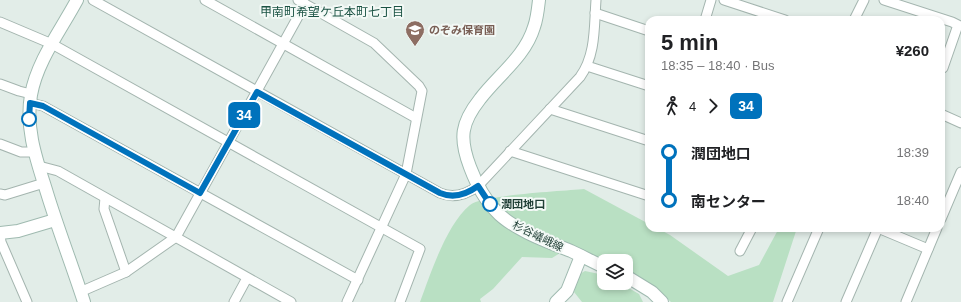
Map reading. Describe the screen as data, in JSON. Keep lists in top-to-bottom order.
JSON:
{
  "streets": {
    "street": ["杉谷嶬峨線"]
  },
  "districts": ["甲南町希望ケ丘本町七丁目"],
  "places": {
    "school or university": ["のぞみ保育園"],
    "other": ["潤団地口"]
  },
  "lines": ["bus line 34"],
  "page": {
    "on_map": "34",
    "heading": ["5 min", "18:35 – 18:40 · Bus", "¥260"],
    "legs": ["4", "34"],
    "list": [
      {
        "name": "潤団地口",
        "value": "18:39"
      },
      {
        "name": "南センター",
        "value": "18:40"
      }
    ]
  }
}
